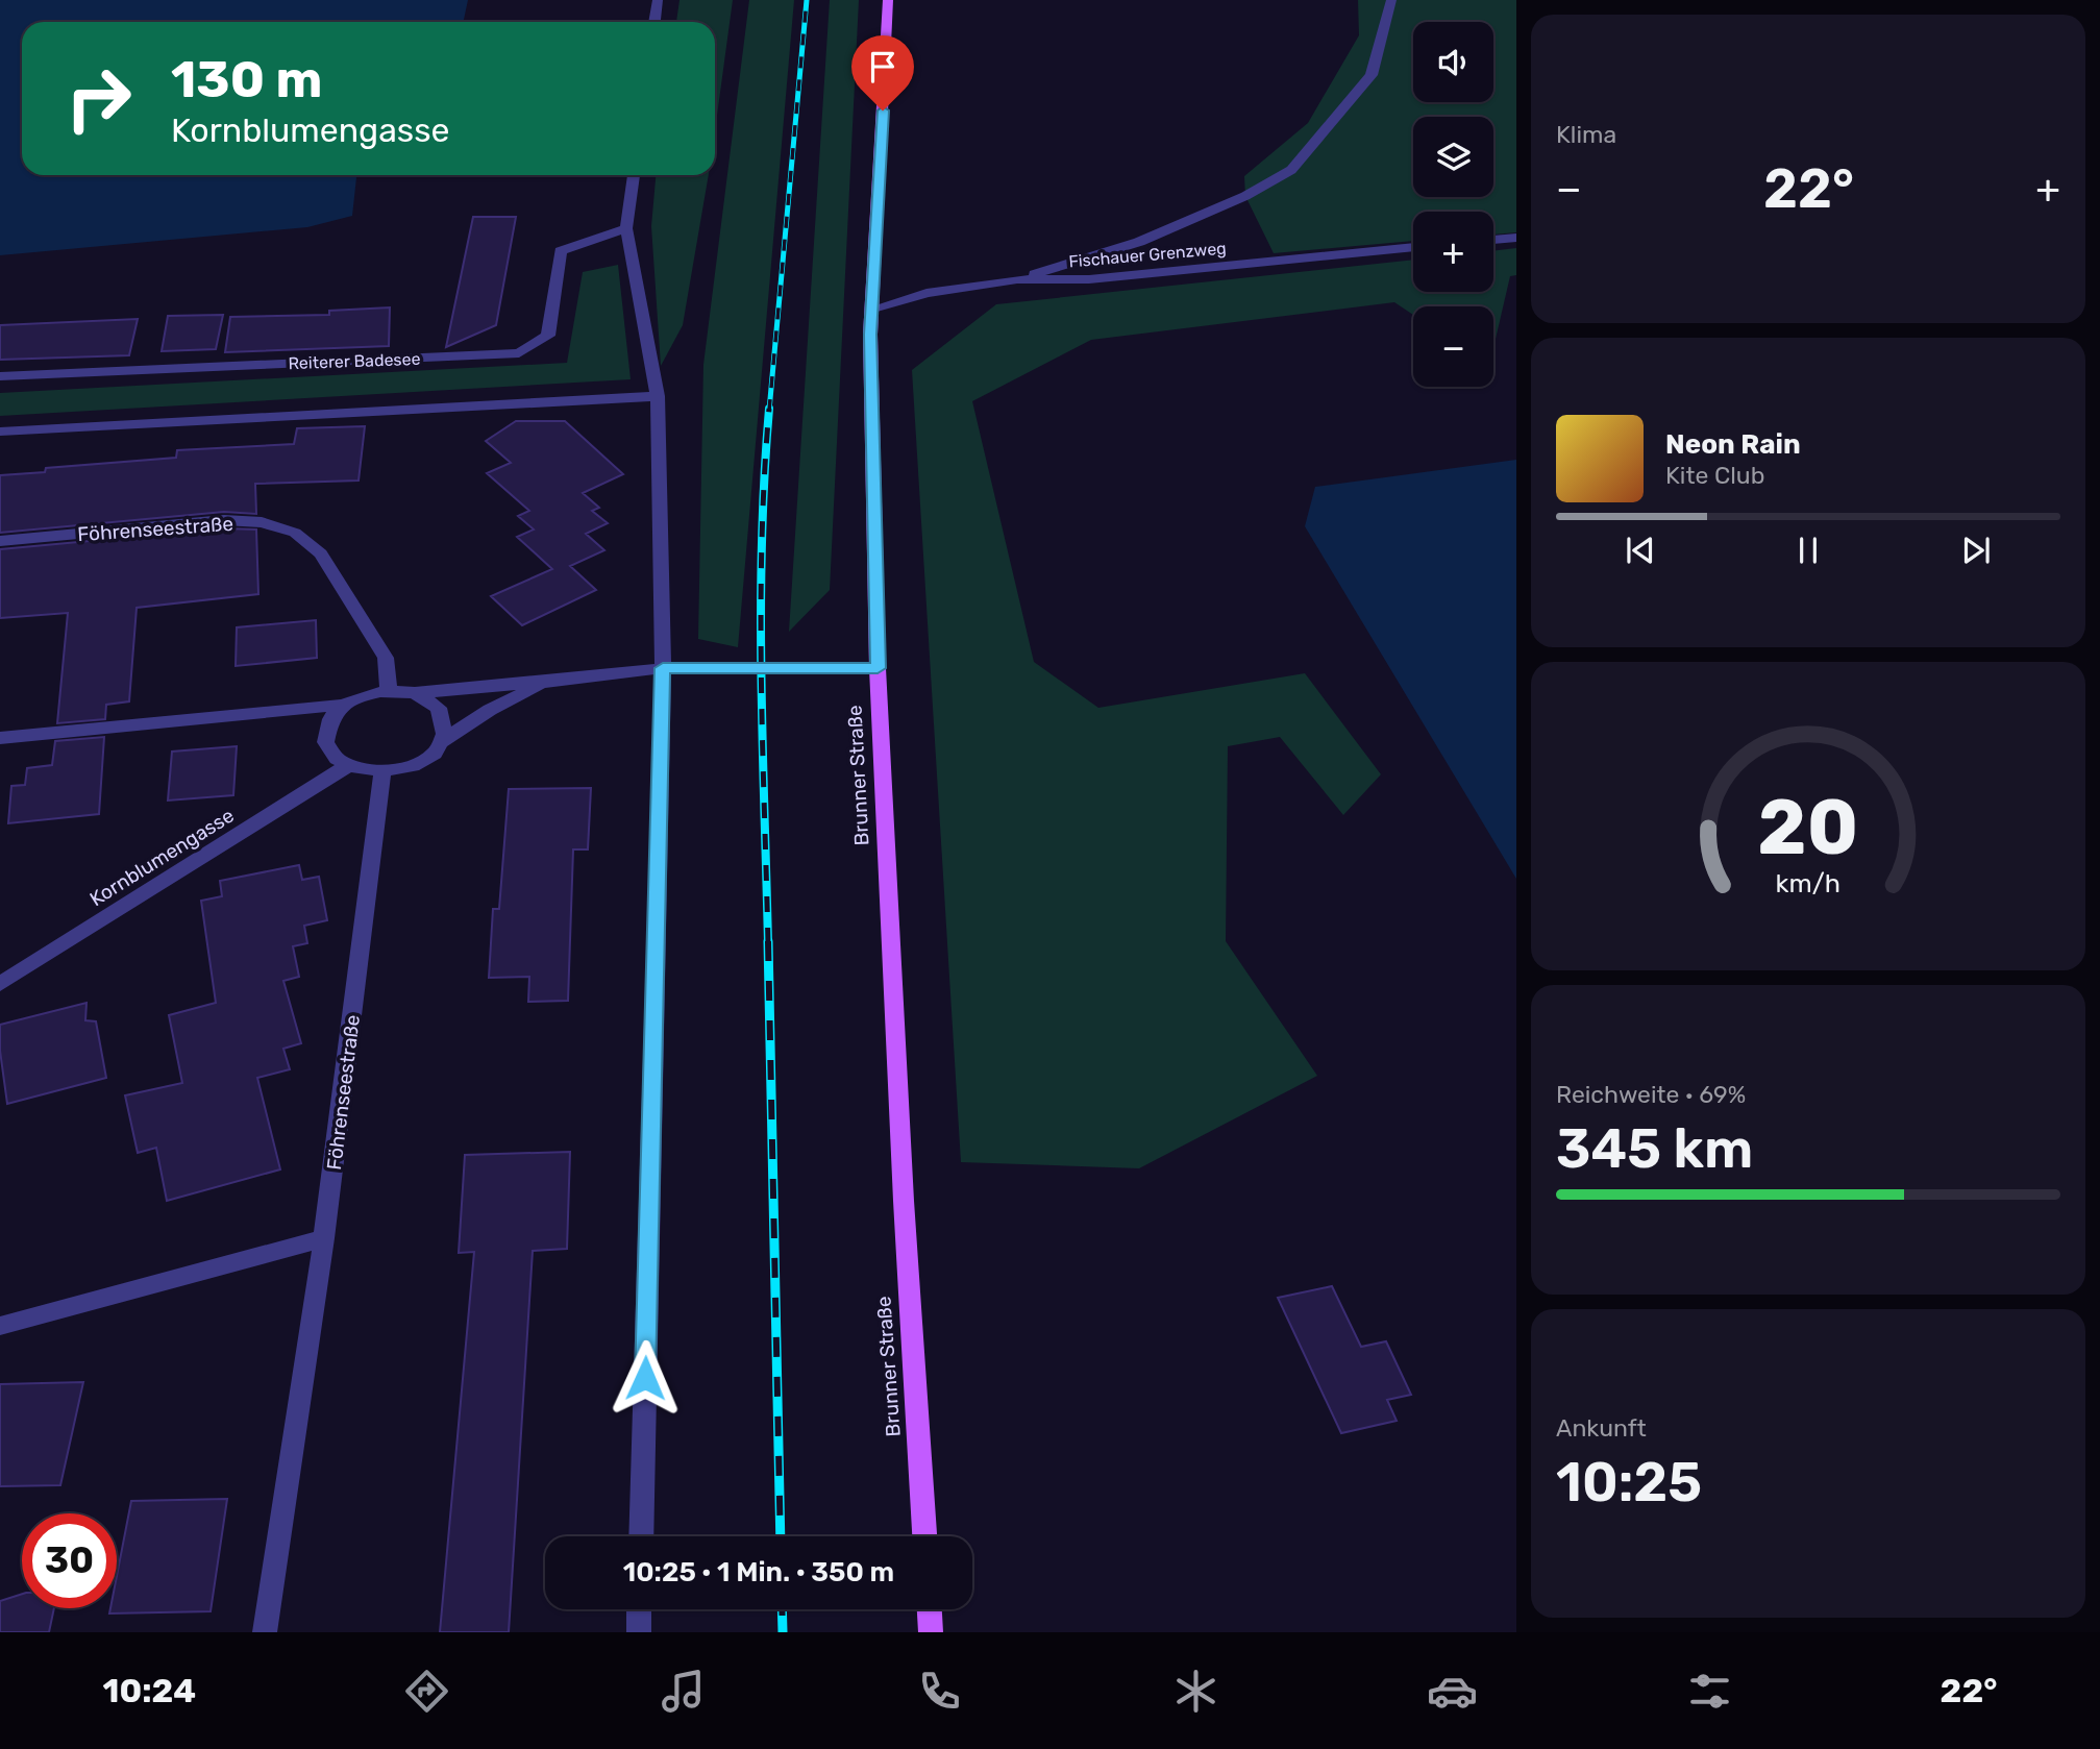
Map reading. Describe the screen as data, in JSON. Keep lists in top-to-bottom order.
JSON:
{
  "streets": {
    "main road": ["Brunner Straße"],
    "street": [
      "Fischauer Grenzweg",
      "Reiterer Badesee",
      "Föhrenseestraße",
      "Kornblumengasse"
    ]
  },
  "crossings": [
    ["Fischauer Grenzweg", "Brunner Straße"],
    ["Föhrenseestraße", "Kornblumengasse"]
  ],
  "page": {
    "tile": [
      "Klima",
      ["Reichweite · 69%", "345 km"],
      ["Ankunft", "10:25"]
    ],
    "map_buttons": ["+", "−"],
    "turn": ["130 m", "Kornblumengasse"],
    "heat": ["−", "22°", "+"],
    "song": ["Neon Rain", "Kite Club"],
    "limit": "30",
    "trip": "10:25 · 1 Min. · 350 m",
    "tabs": ["10:24", "22°"],
    "gauge": ["20", "km/h"]
  }
}
